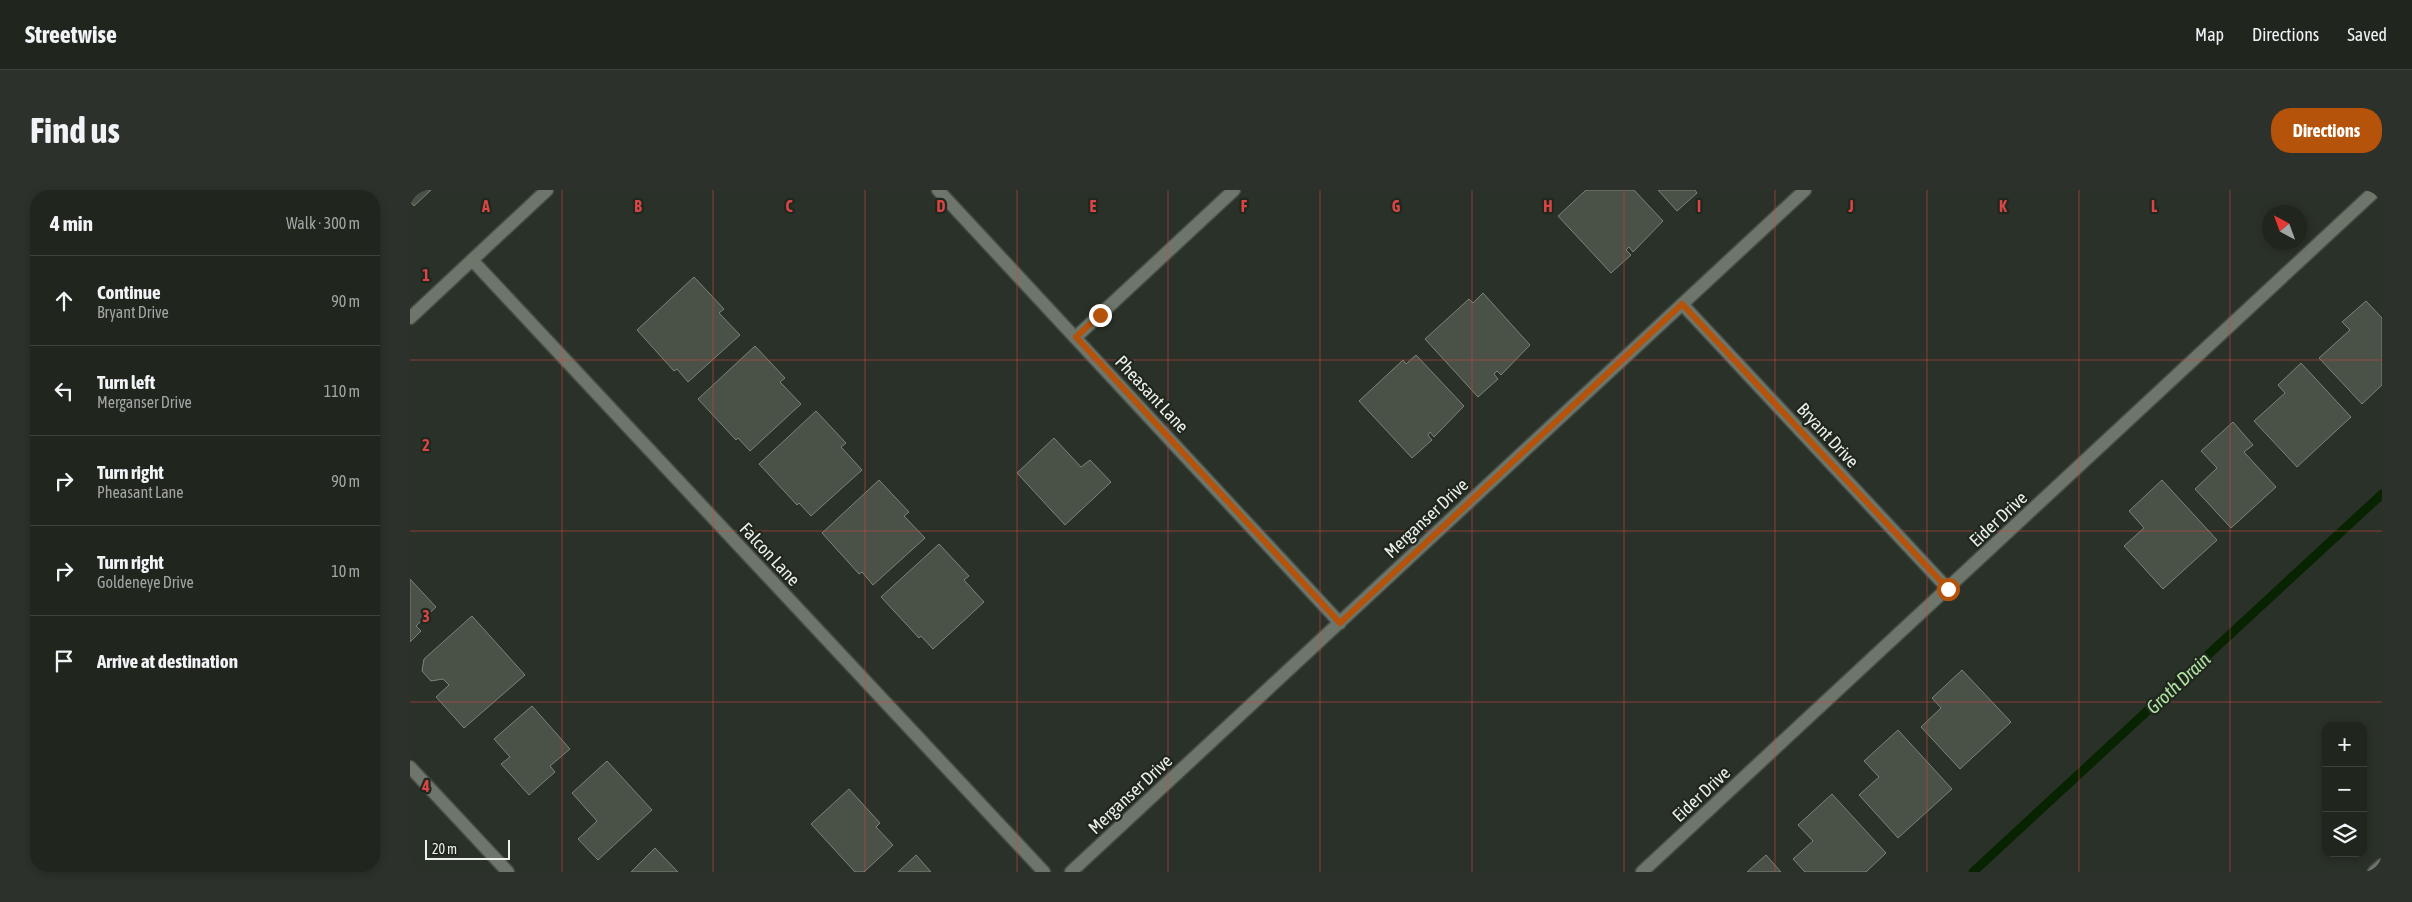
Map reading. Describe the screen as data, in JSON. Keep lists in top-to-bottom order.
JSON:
{
  "streets": {
    "street": [
      "Pheasant Lane",
      "Bryant Drive",
      "Merganser Drive",
      "Eider Drive",
      "Falcon Lane"
    ]
  },
  "crossings": [
    ["Pheasant Lane", "Merganser Drive"],
    ["Bryant Drive", "Merganser Drive"],
    ["Bryant Drive", "Eider Drive"]
  ],
  "water": ["Groth Drain"],
  "scale_bar": "20 m",
  "north": "top left",
  "page": {
    "header": "Streetwise",
    "nav": ["Map", "Directions", "Saved"],
    "buttons": "Directions",
    "title": "Find us",
    "heading": ["4 min", "Walk · 300 m"],
    "list": [
      ["Continue", "Bryant Drive", "90 m"],
      ["Turn left", "Merganser Drive", "110 m"],
      ["Turn right", "Pheasant Lane", "90 m"],
      ["Turn right", "Goldeneye Drive", "10 m"],
      "Arrive at destination"
    ],
    "map_buttons": ["+", "−"],
    "scale": "20 m"
  },
  "grid": {
    "columns": [
      "A",
      "B",
      "C",
      "D",
      "E",
      "F",
      "G",
      "H",
      "I",
      "J",
      "K",
      "L"
    ],
    "rows": [
      "1",
      "2",
      "3",
      "4"
    ]
  }
}
